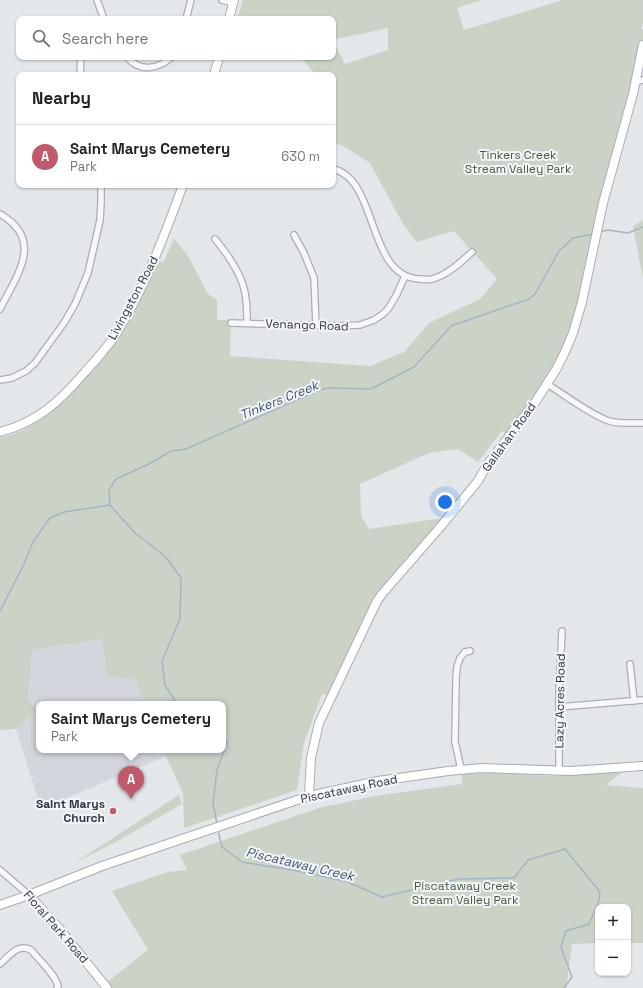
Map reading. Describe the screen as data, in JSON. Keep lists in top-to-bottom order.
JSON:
{
  "streets": {
    "main road": [
      "Livingston Road",
      "Gallahan Road",
      "Piscataway Road",
      "Floral Park Road"
    ],
    "street": ["Venango Road", "Lazy Acres Road"]
  },
  "crossings": [
    ["Gallahan Road", "Piscataway Road"],
    ["Lazy Acres Road", "Piscataway Road"],
    ["Piscataway Road", "Floral Park Road"]
  ],
  "water": ["Tinkers Creek", "Piscataway Creek"],
  "parks": ["Tinkers Creek Stream Valley Park", "Piscataway Creek Stream Valley Park"],
  "places": ["Saint Marys Church"],
  "page": {
    "search": "Search here",
    "heading": "Nearby",
    "list": [
      {
        "mark": "A",
        "name": "Saint Marys Cemetery",
        "note": "Park",
        "value": "630 m"
      }
    ],
    "popup": ["Saint Marys Cemetery", "Park"],
    "pins": "A",
    "map_buttons": ["+", "−"]
  }
}
